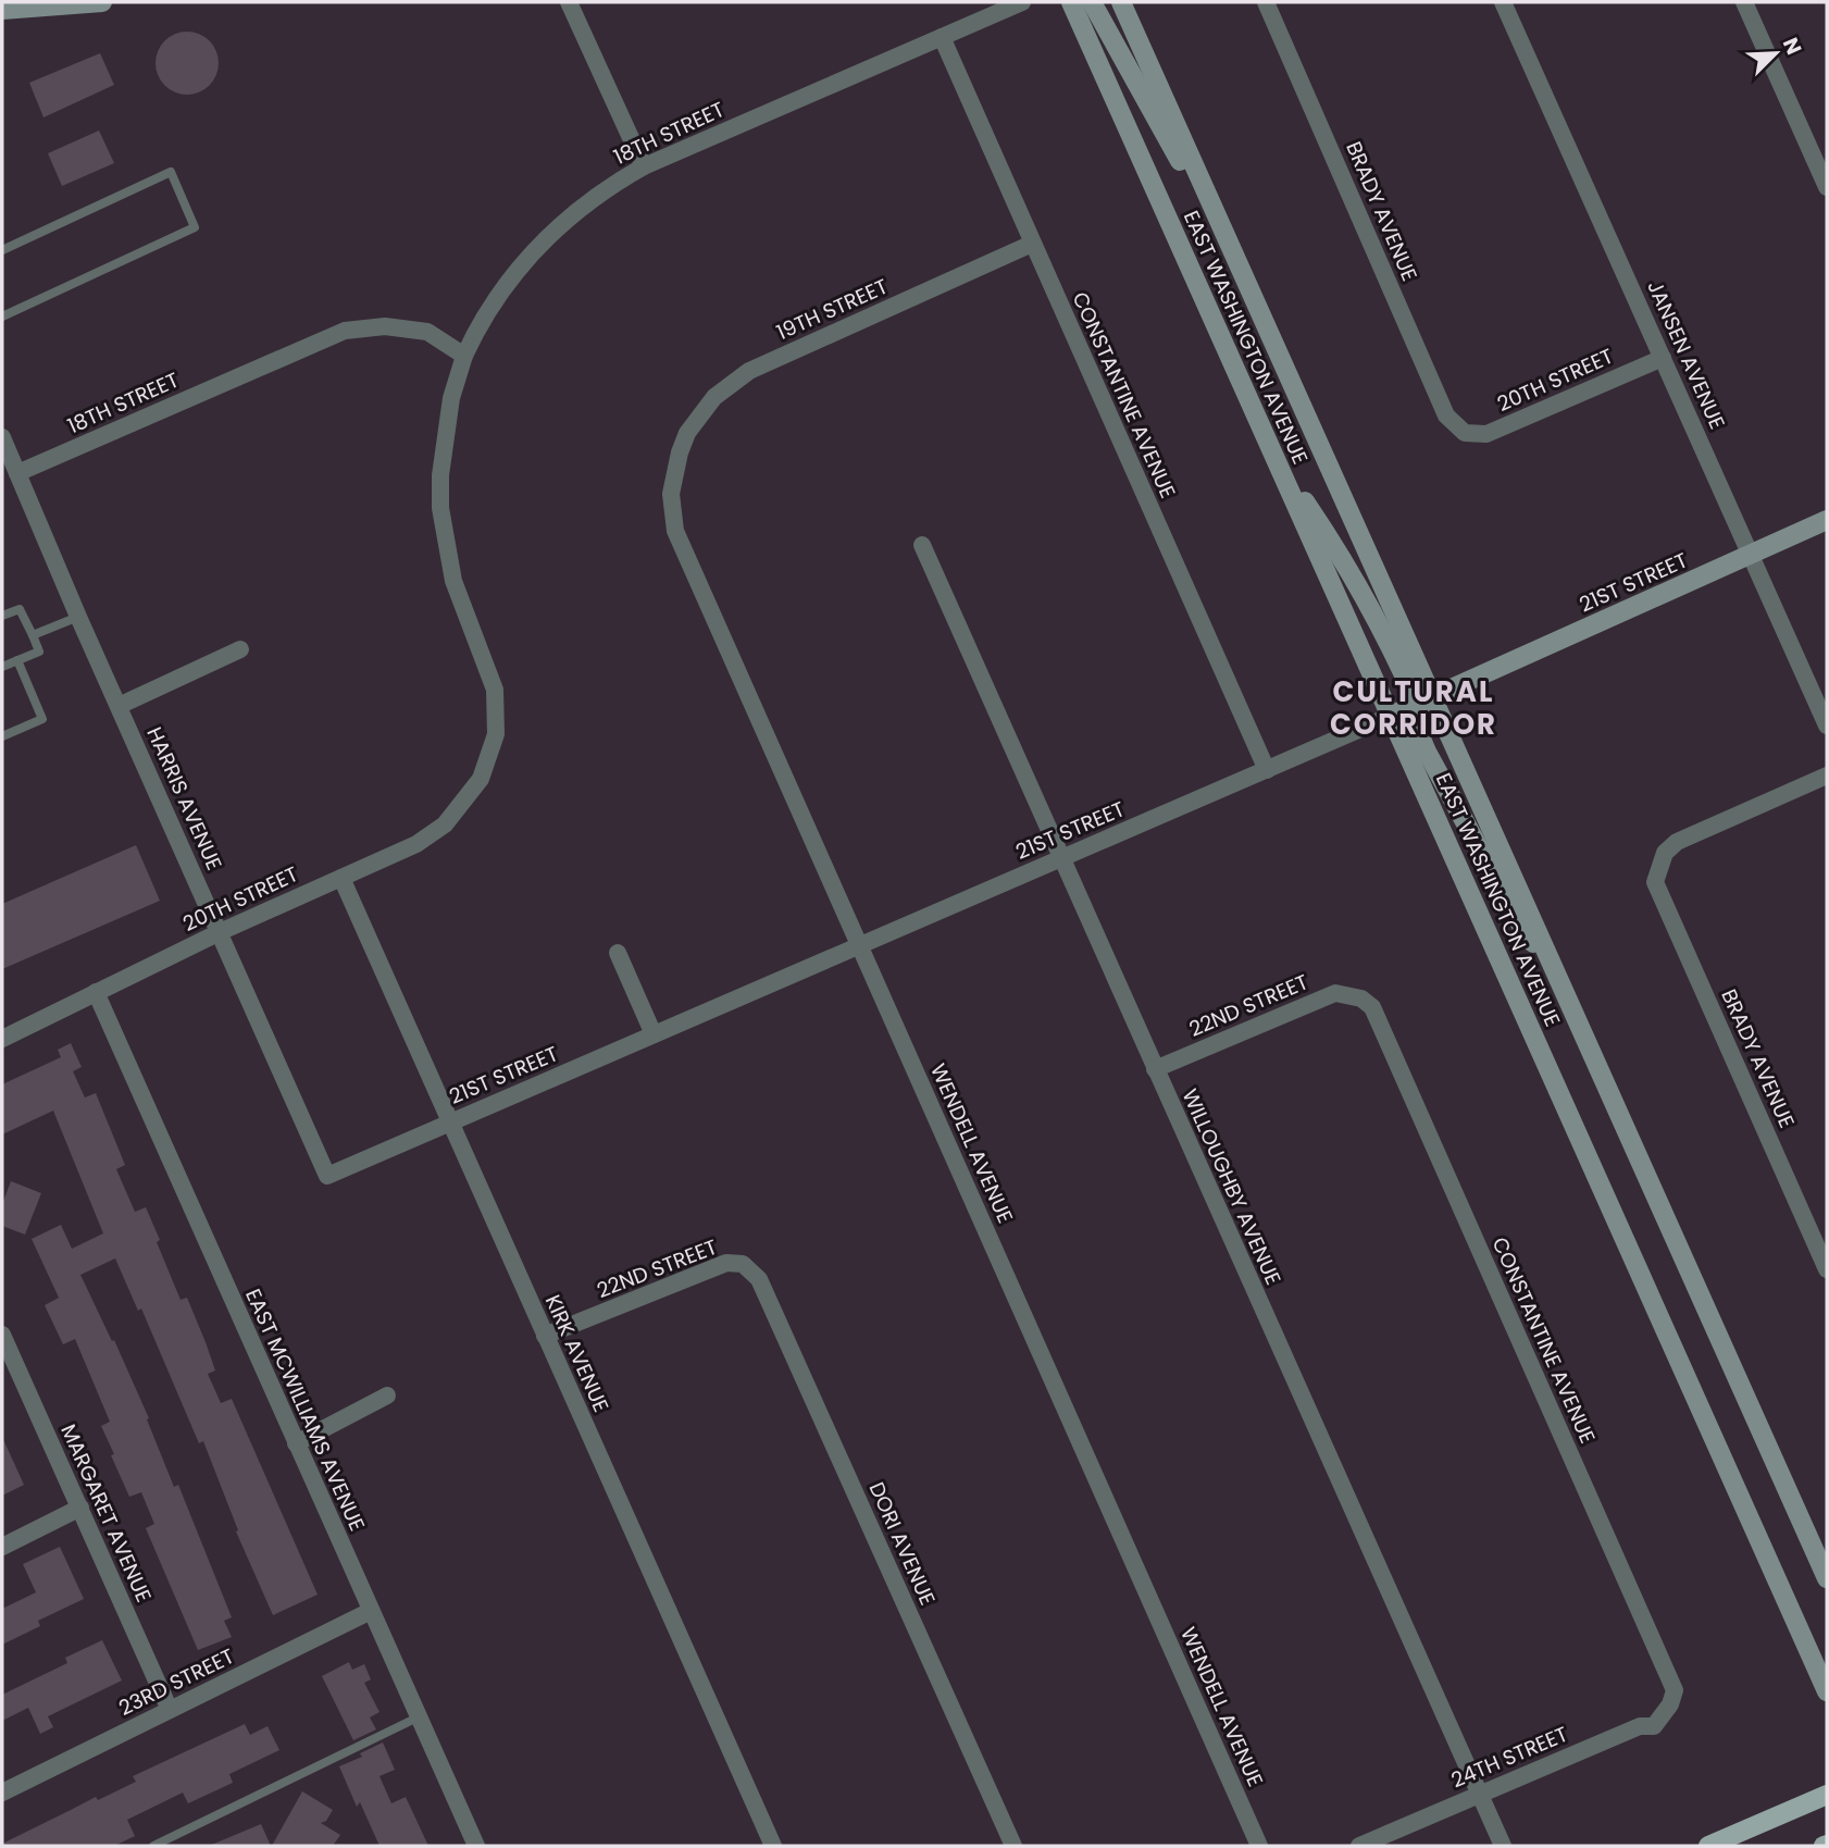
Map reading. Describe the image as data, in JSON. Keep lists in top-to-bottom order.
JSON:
{
  "streets": {
    "main road": ["EAST WASHINGTON AVENUE", "21ST STREET"],
    "street": [
      "18TH STREET",
      "BRADY AVENUE",
      "19TH STREET",
      "JANSEN AVENUE",
      "20TH STREET",
      "CONSTANTINE AVENUE",
      "HARRIS AVENUE",
      "22ND STREET",
      "WENDELL AVENUE",
      "WILLOUGHBY AVENUE",
      "KIRK AVENUE",
      "EAST MCWILLIAMS AVENUE",
      "MARGARET AVENUE",
      "DORI AVENUE",
      "23RD STREET",
      "24TH STREET"
    ]
  },
  "crossings": [
    ["18TH STREET", "20TH STREET"],
    ["18TH STREET", "CONSTANTINE AVENUE"],
    ["18TH STREET", "HARRIS AVENUE"],
    ["BRADY AVENUE", "20TH STREET"],
    ["19TH STREET", "CONSTANTINE AVENUE"],
    ["19TH STREET", "WENDELL AVENUE"],
    ["EAST WASHINGTON AVENUE", "21ST STREET"],
    ["JANSEN AVENUE", "20TH STREET"],
    ["JANSEN AVENUE", "21ST STREET"],
    ["20TH STREET", "HARRIS AVENUE"],
    ["20TH STREET", "KIRK AVENUE"],
    ["20TH STREET", "EAST MCWILLIAMS AVENUE"],
    ["CONSTANTINE AVENUE", "21ST STREET"],
    ["CONSTANTINE AVENUE", "22ND STREET"],
    ["CONSTANTINE AVENUE", "24TH STREET"],
    ["21ST STREET", "HARRIS AVENUE"],
    ["21ST STREET", "WENDELL AVENUE"],
    ["21ST STREET", "WILLOUGHBY AVENUE"],
    ["21ST STREET", "KIRK AVENUE"],
    ["22ND STREET", "WILLOUGHBY AVENUE"],
    ["22ND STREET", "KIRK AVENUE"],
    ["22ND STREET", "DORI AVENUE"],
    ["WILLOUGHBY AVENUE", "24TH STREET"],
    ["EAST MCWILLIAMS AVENUE", "23RD STREET"],
    ["MARGARET AVENUE", "23RD STREET"]
  ],
  "districts": ["CULTURAL CORRIDOR"],
  "north": "top right"
}
